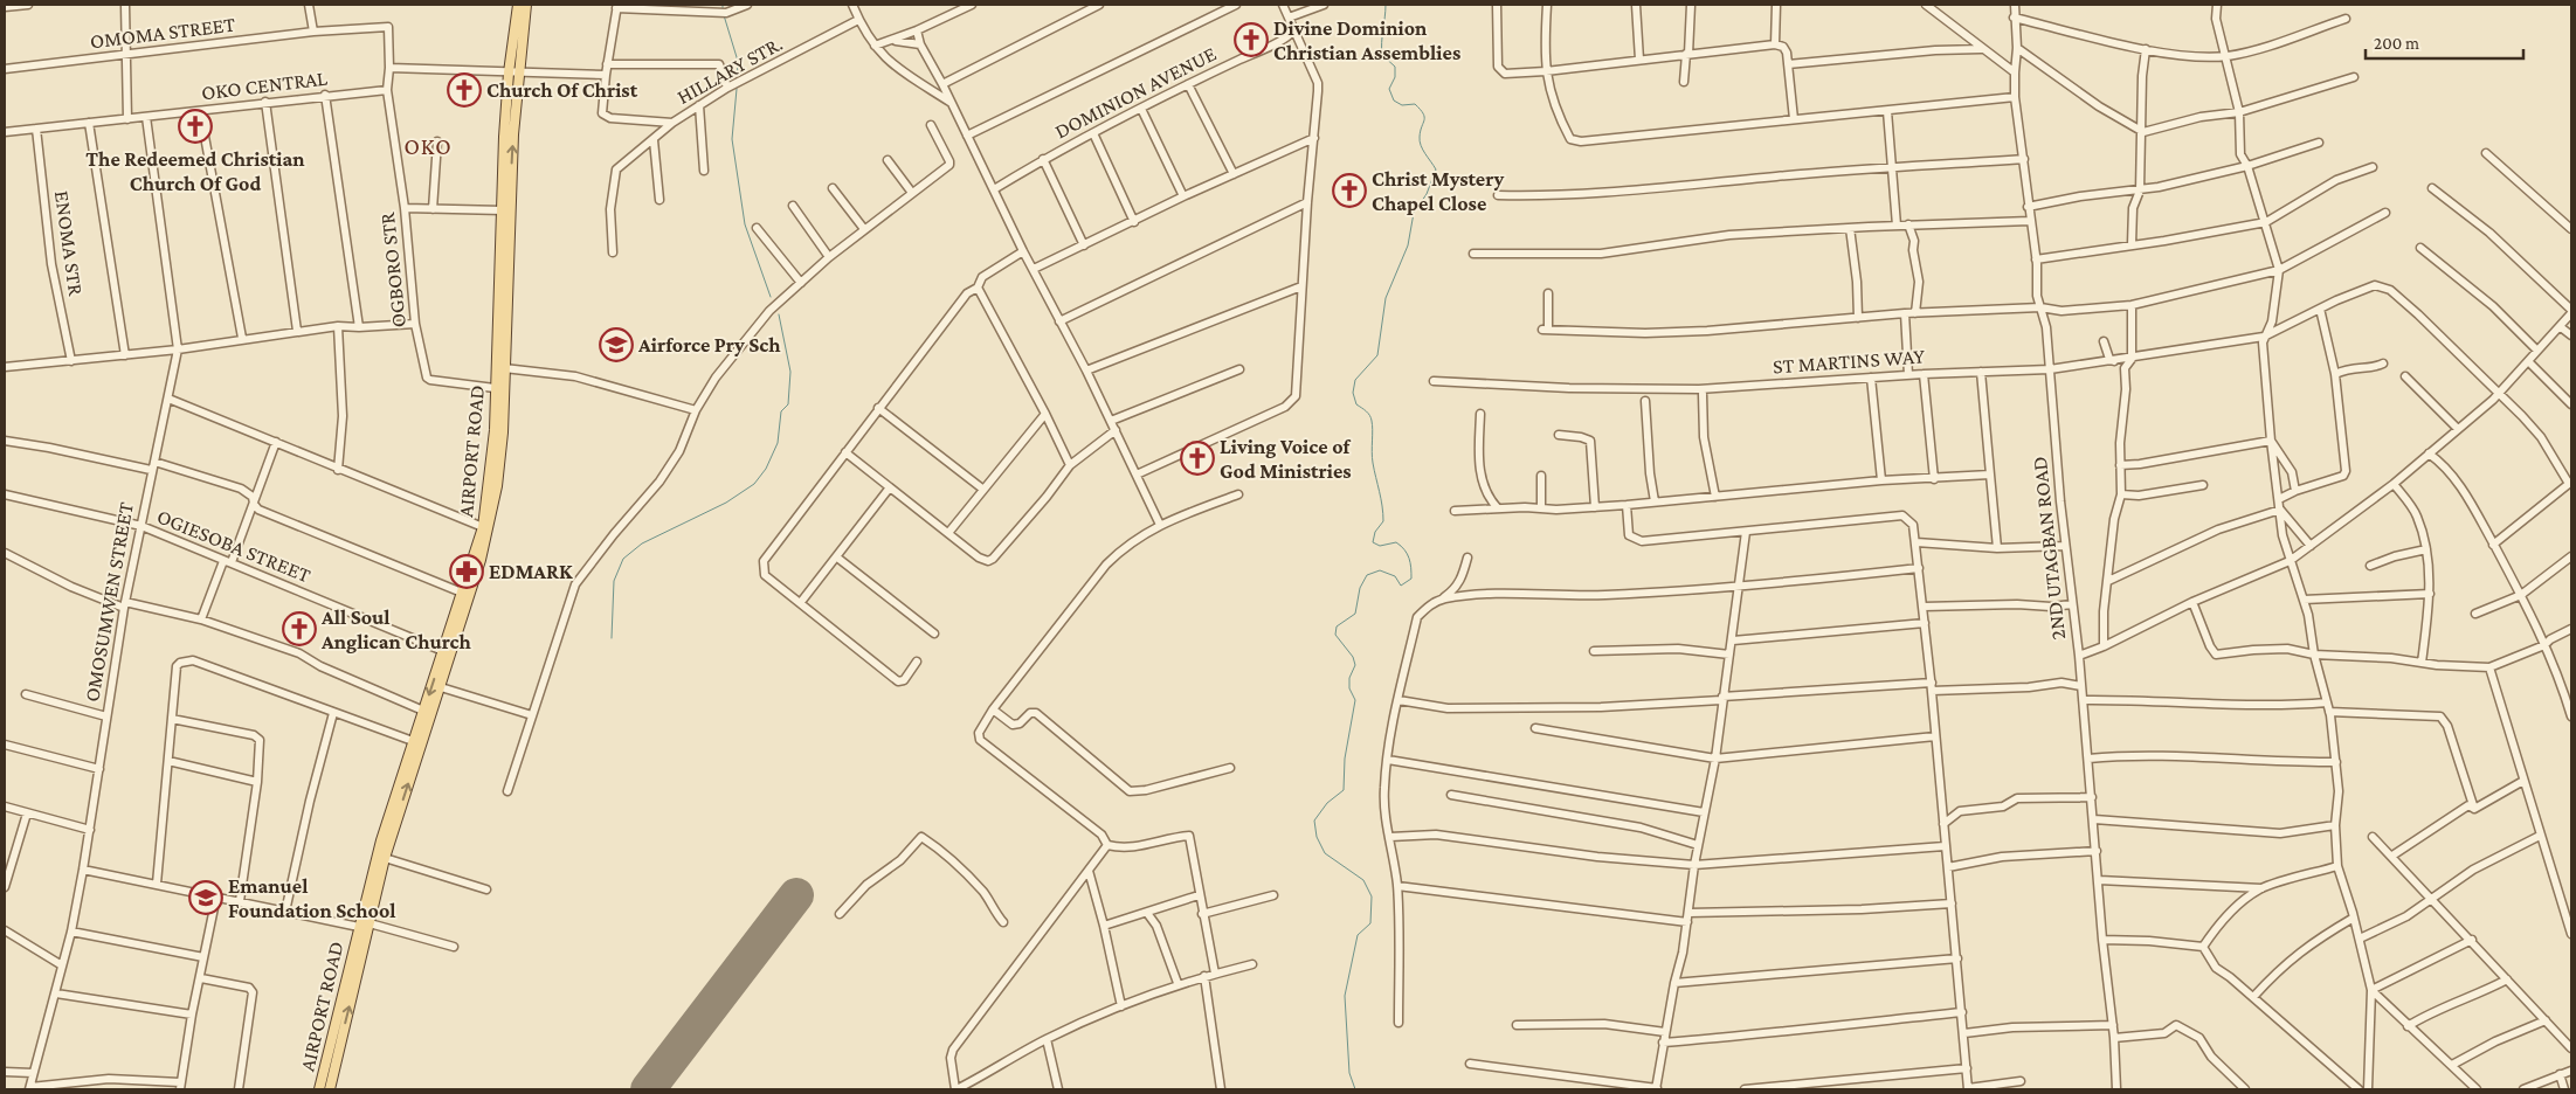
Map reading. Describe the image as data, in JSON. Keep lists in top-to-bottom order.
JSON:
{
  "streets": {
    "main road": ["AIRPORT ROAD"],
    "street": [
      "OMOMA STREET",
      "HILLARY STR.",
      "OKO CENTRAL",
      "DOMINION AVENUE",
      "ENOMA STR",
      "OGBORO STR",
      "ST MARTINS WAY",
      "OGIESOBA STREET",
      "2ND UTAGBAN ROAD",
      "OMOSUMWEN STREET"
    ]
  },
  "crossings": [
    ["OKO CENTRAL", "ENOMA STR"],
    ["OKO CENTRAL", "OGBORO STR"],
    ["OKO CENTRAL", "OMOSUMWEN STREET"],
    ["OGBORO STR", "AIRPORT ROAD"],
    ["ST MARTINS WAY", "2ND UTAGBAN ROAD"],
    ["AIRPORT ROAD", "OGIESOBA STREET"],
    ["OGIESOBA STREET", "OMOSUMWEN STREET"]
  ],
  "districts": ["OKO"],
  "places": {
    "church": [
      "Divine Dominion Christian Assemblies",
      "Church Of Christ",
      "The Redeemed Christian Church Of God",
      "Christ Mystery Chapel Close",
      "Living Voice of God Ministries",
      "All Soul Anglican Church"
    ],
    "school or university": ["Airforce Pry Sch", "Emanuel Foundation School"],
    "pharmacy": ["EDMARK"]
  },
  "scale_bar": "200 m"
}
